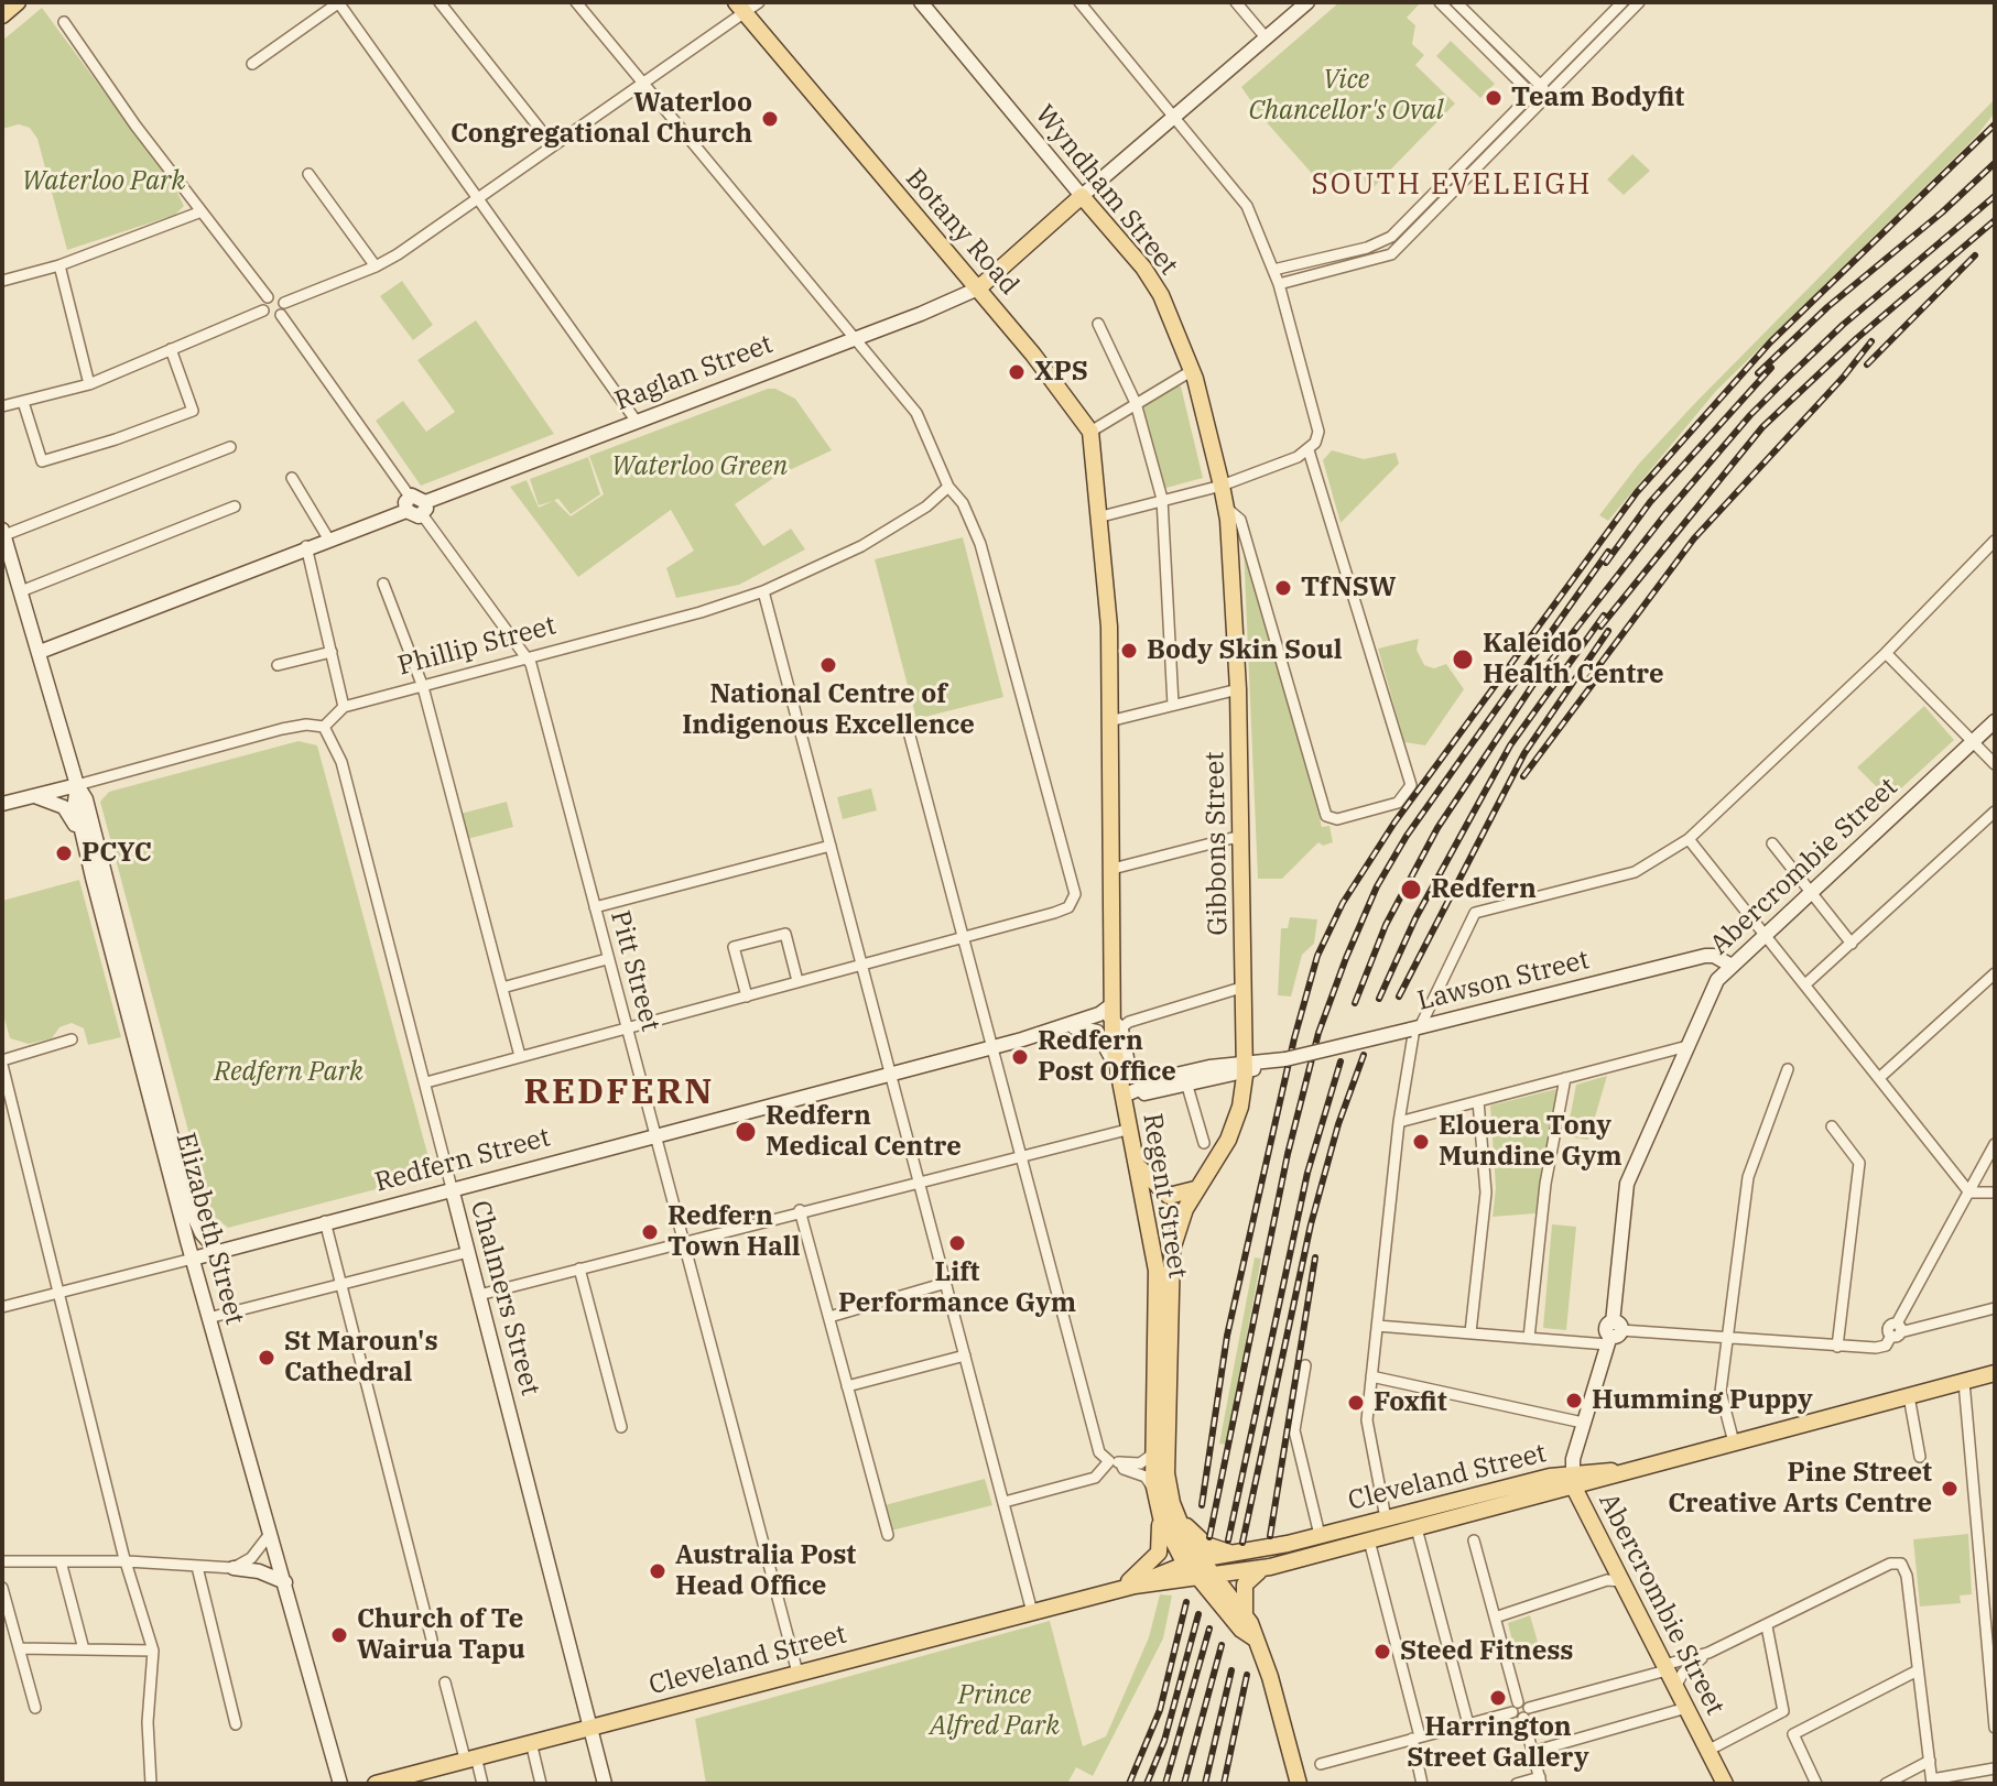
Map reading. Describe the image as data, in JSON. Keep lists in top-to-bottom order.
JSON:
{
  "streets": {
    "main road": [
      "Wyndham Street",
      "Botany Road",
      "Gibbons Street",
      "Abercrombie Street",
      "Regent Street",
      "Cleveland Street"
    ],
    "street": [
      "Raglan Street",
      "Phillip Street",
      "Pitt Street",
      "Lawson Street",
      "Redfern Street",
      "Elizabeth Street",
      "Chalmers Street"
    ]
  },
  "crossings": [
    ["Wyndham Street", "Gibbons Street"],
    ["Botany Road", "Raglan Street"],
    ["Botany Road", "Regent Street"],
    ["Raglan Street", "Pitt Street"],
    ["Phillip Street", "Pitt Street"],
    ["Gibbons Street", "Lawson Street"],
    ["Gibbons Street", "Redfern Street"],
    ["Gibbons Street", "Regent Street"],
    ["Abercrombie Street", "Lawson Street"],
    ["Abercrombie Street", "Cleveland Street"],
    ["Pitt Street", "Redfern Street"],
    ["Pitt Street", "Cleveland Street"],
    ["Redfern Street", "Regent Street"],
    ["Redfern Street", "Elizabeth Street"],
    ["Redfern Street", "Chalmers Street"],
    ["Regent Street", "Cleveland Street"],
    ["Chalmers Street", "Cleveland Street"]
  ],
  "districts": ["SOUTH EVELEIGH", "REDFERN"],
  "parks": [
    "Vice Chancellor's Oval",
    "Waterloo Park",
    "Waterloo Green",
    "Redfern Park",
    "Prince Alfred Park"
  ],
  "places": [
    "Team Bodyfit",
    "Waterloo Congregational Church",
    "XPS",
    "TfNSW",
    "Body Skin Soul",
    "Kaleido Health Centre",
    "National Centre of Indigenous Excellence",
    "PCYC",
    "Redfern",
    "Redfern Post Office",
    "Redfern Medical Centre",
    "Elouera Tony Mundine Gym",
    "Redfern Town Hall",
    "Lift Performance Gym",
    "St Maroun's Cathedral",
    "Humming Puppy",
    "Foxfit",
    "Pine Street Creative Arts Centre",
    "Australia Post Head Office",
    "Church of Te Wairua Tapu",
    "Steed Fitness",
    "Harrington Street Gallery"
  ]
}
